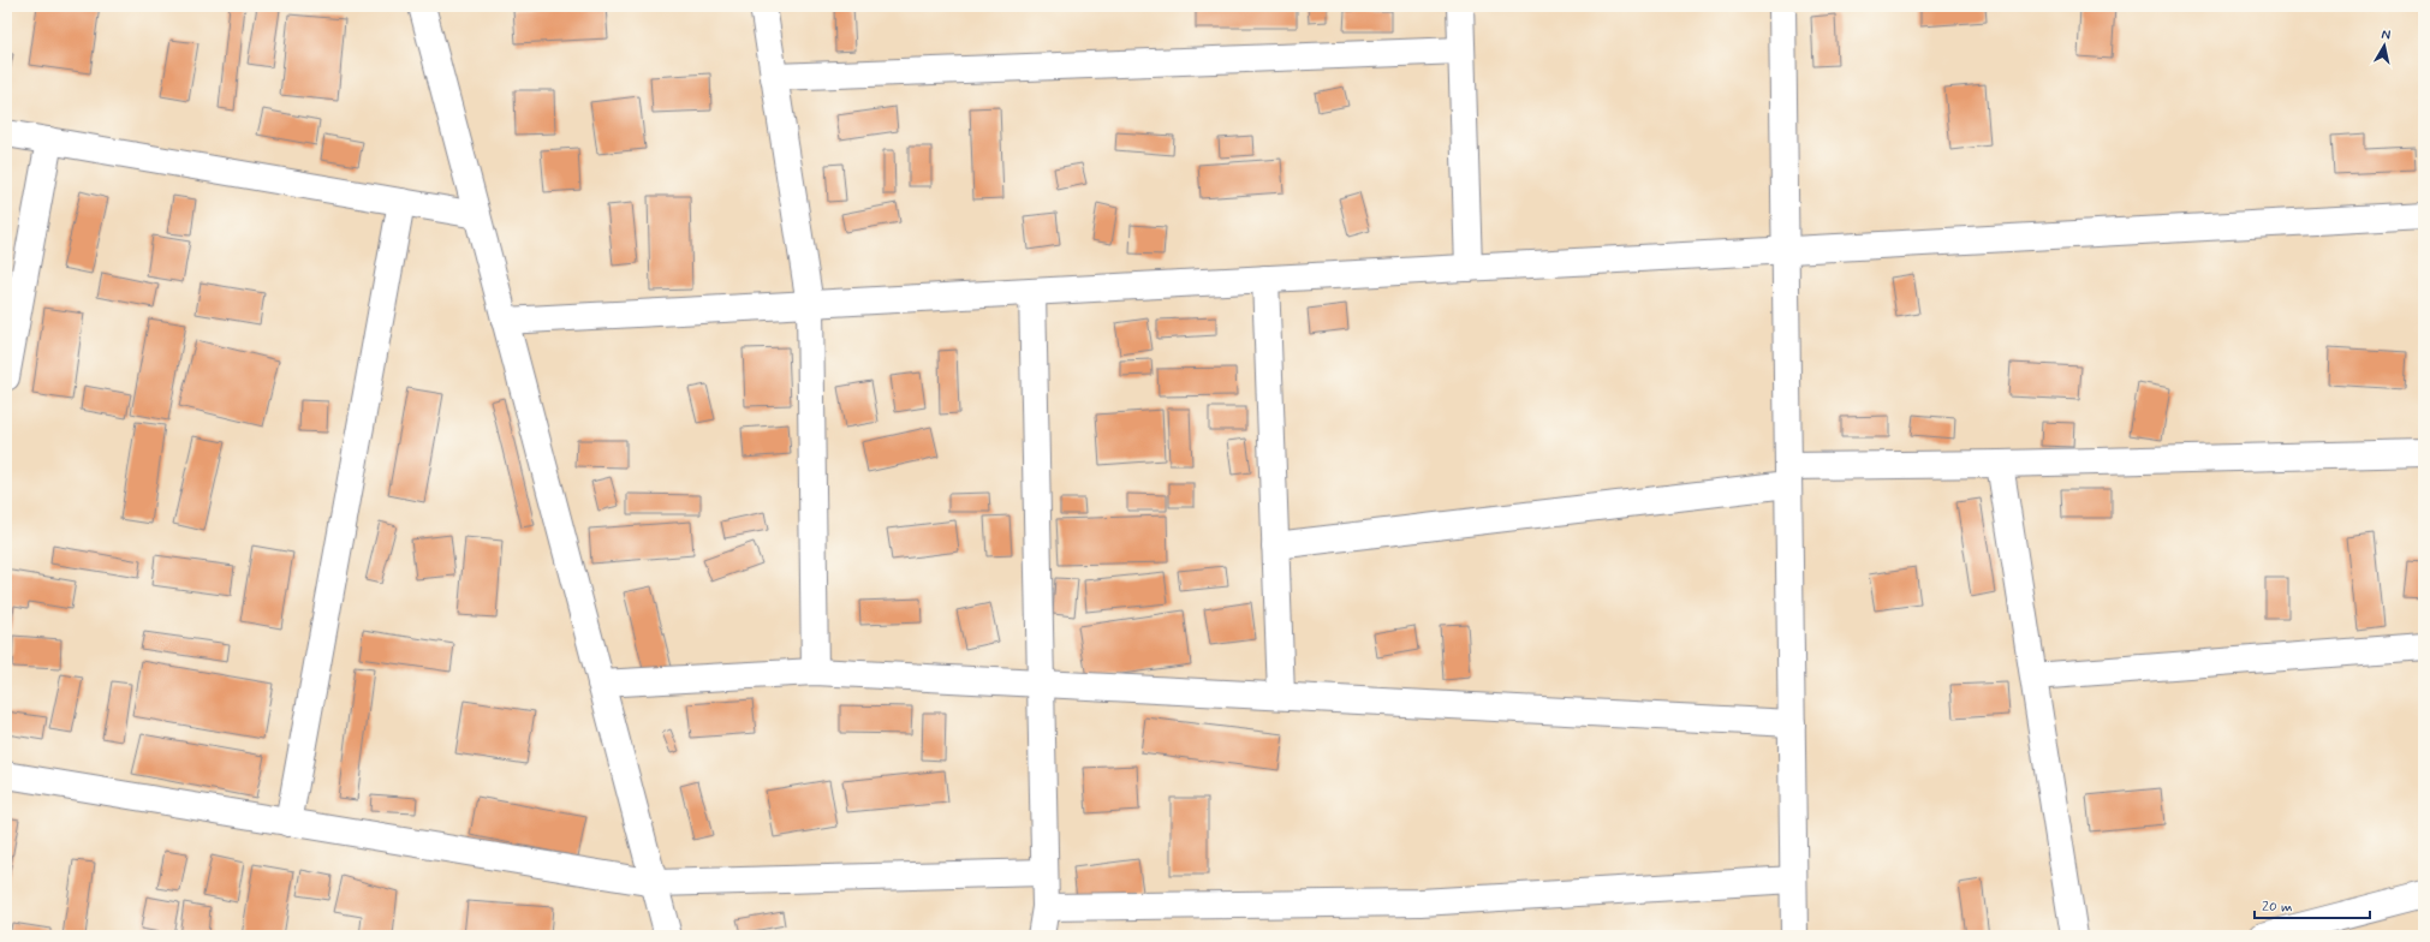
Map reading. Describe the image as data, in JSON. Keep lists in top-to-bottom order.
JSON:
{
  "scale_bar": "20 m",
  "north": "top"
}
